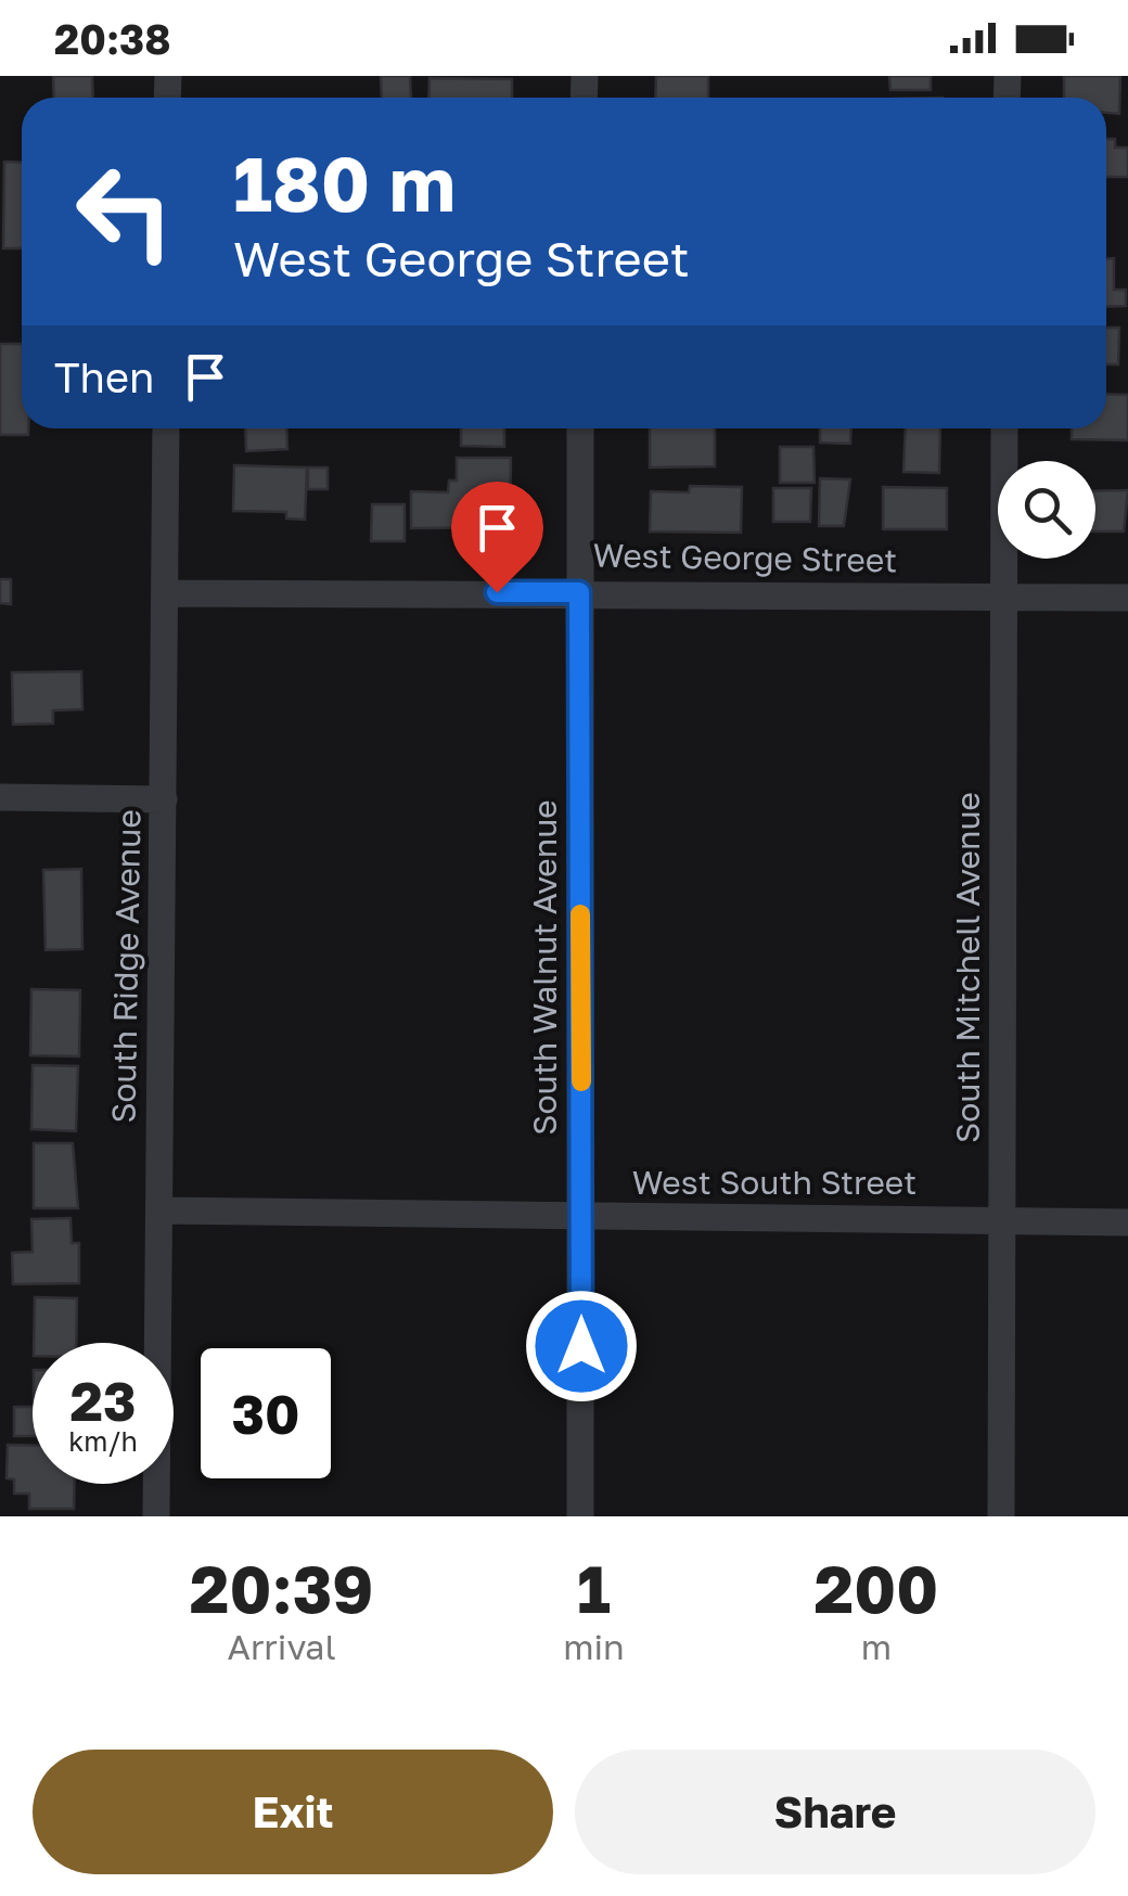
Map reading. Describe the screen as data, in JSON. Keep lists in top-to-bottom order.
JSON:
{
  "streets": {
    "street": [
      "West George Street",
      "South Ridge Avenue",
      "South Walnut Avenue",
      "South Mitchell Avenue",
      "West South Street"
    ]
  },
  "crossings": [
    ["West George Street", "South Ridge Avenue"],
    ["West George Street", "South Walnut Avenue"],
    ["West George Street", "South Mitchell Avenue"],
    ["South Ridge Avenue", "West South Street"],
    ["South Walnut Avenue", "West South Street"],
    ["South Mitchell Avenue", "West South Street"]
  ],
  "page": {
    "status": "20:38",
    "turn": ["180 m", "West George Street"],
    "then": "Then",
    "speed": "23 km/h",
    "limit": "30",
    "eta": [
      "20:39",
      "Arrival",
      "1",
      "min",
      "200",
      "m"
    ],
    "buttons": ["Exit", "Share"]
  }
}
